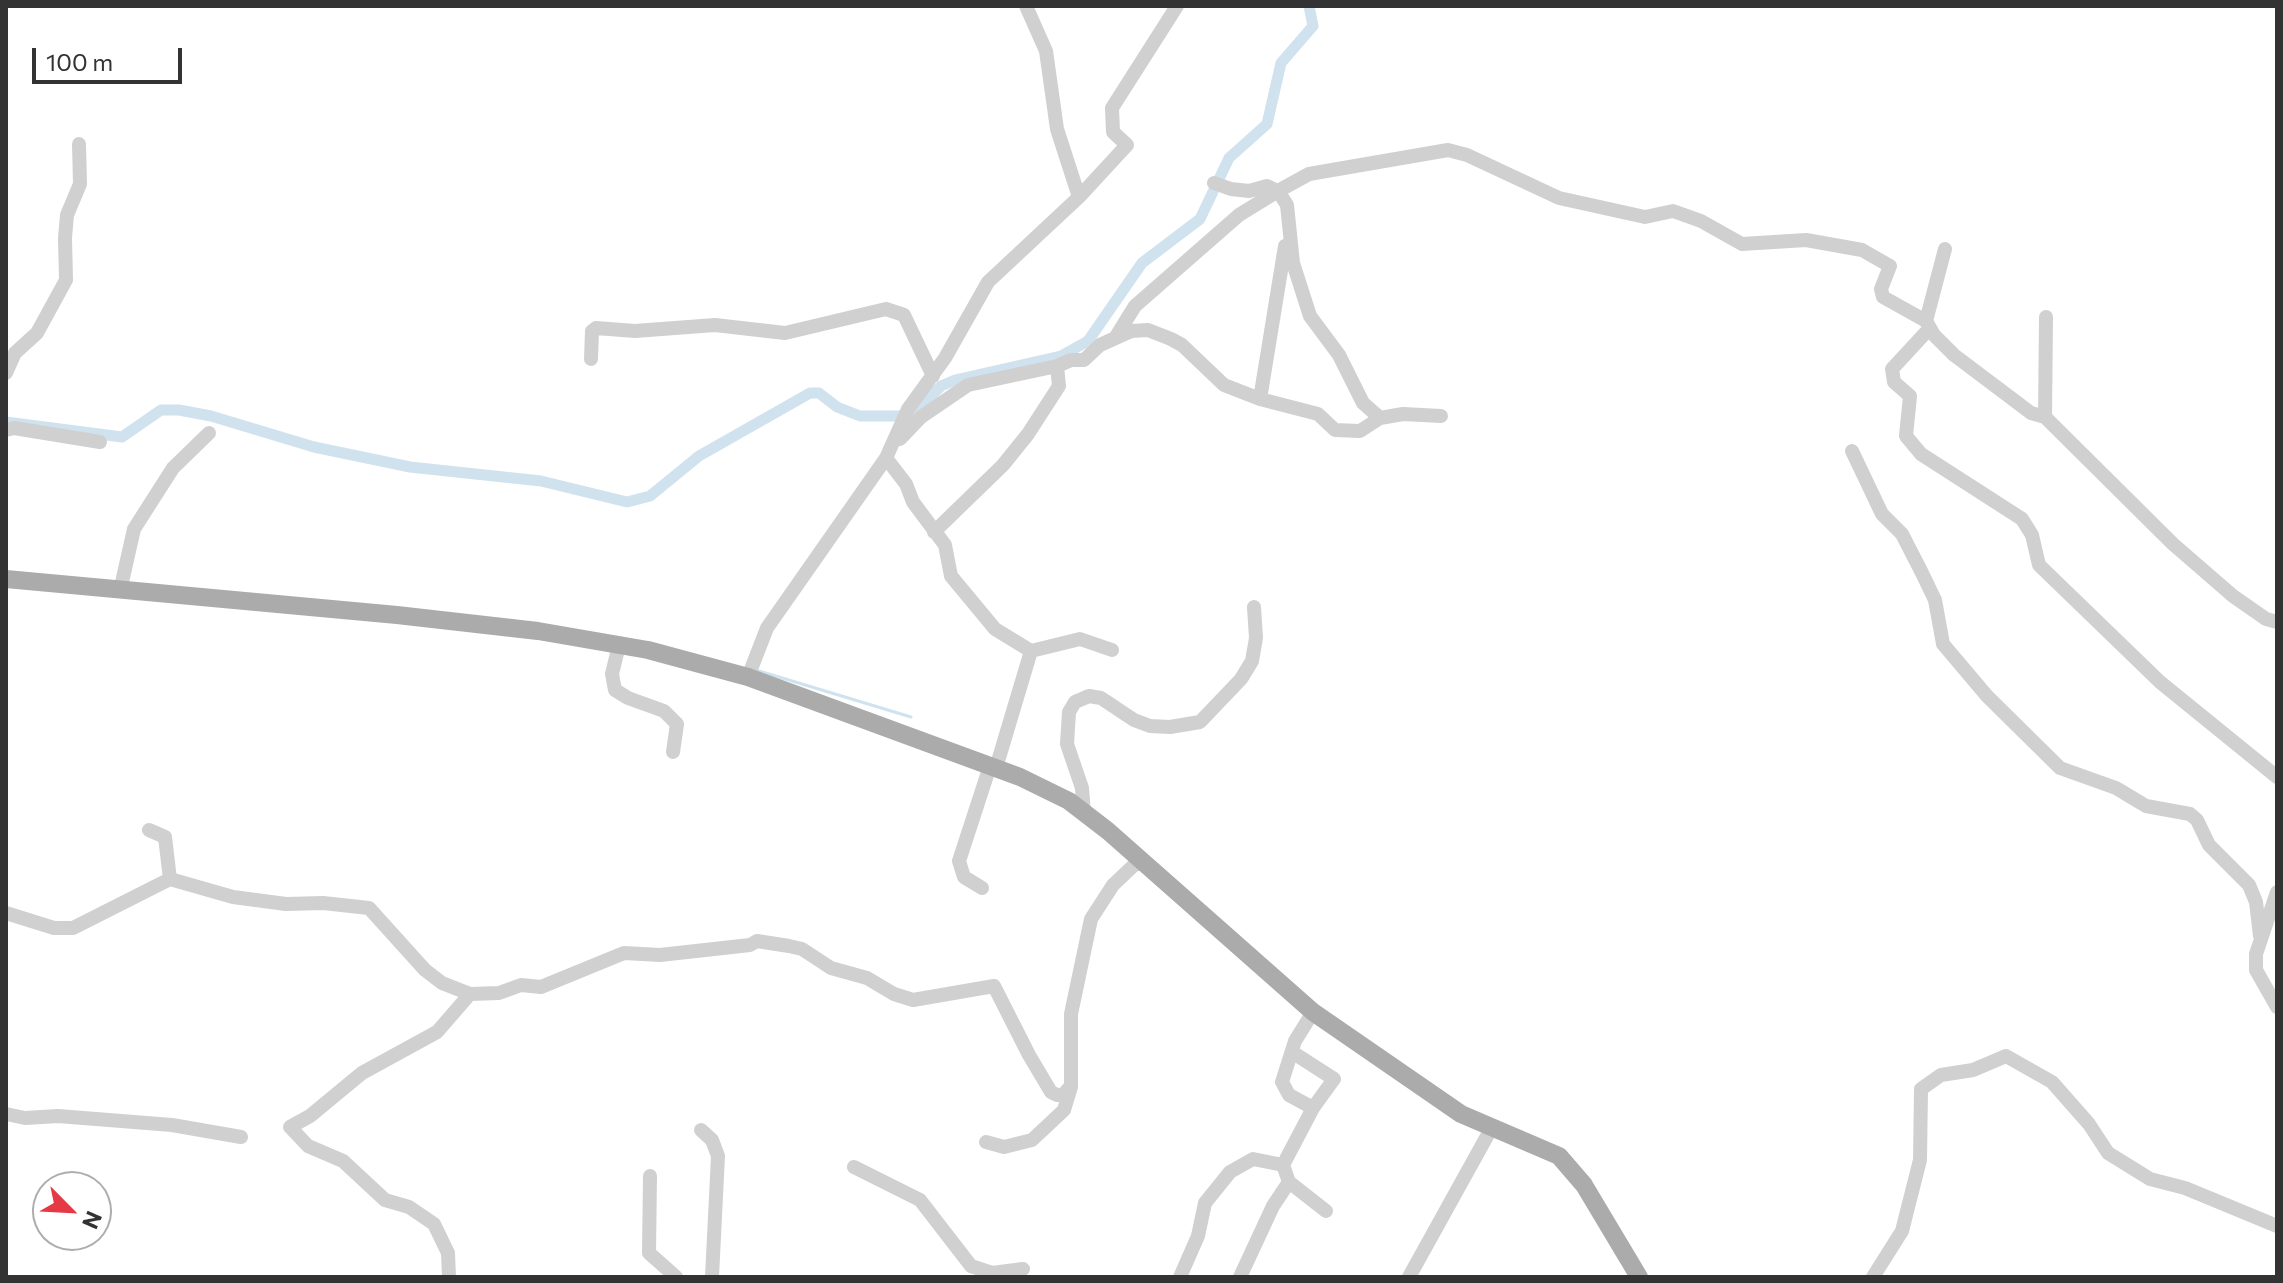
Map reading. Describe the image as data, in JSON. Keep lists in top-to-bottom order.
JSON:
{
  "scale_bar": "100 m",
  "north": "bottom right"
}
